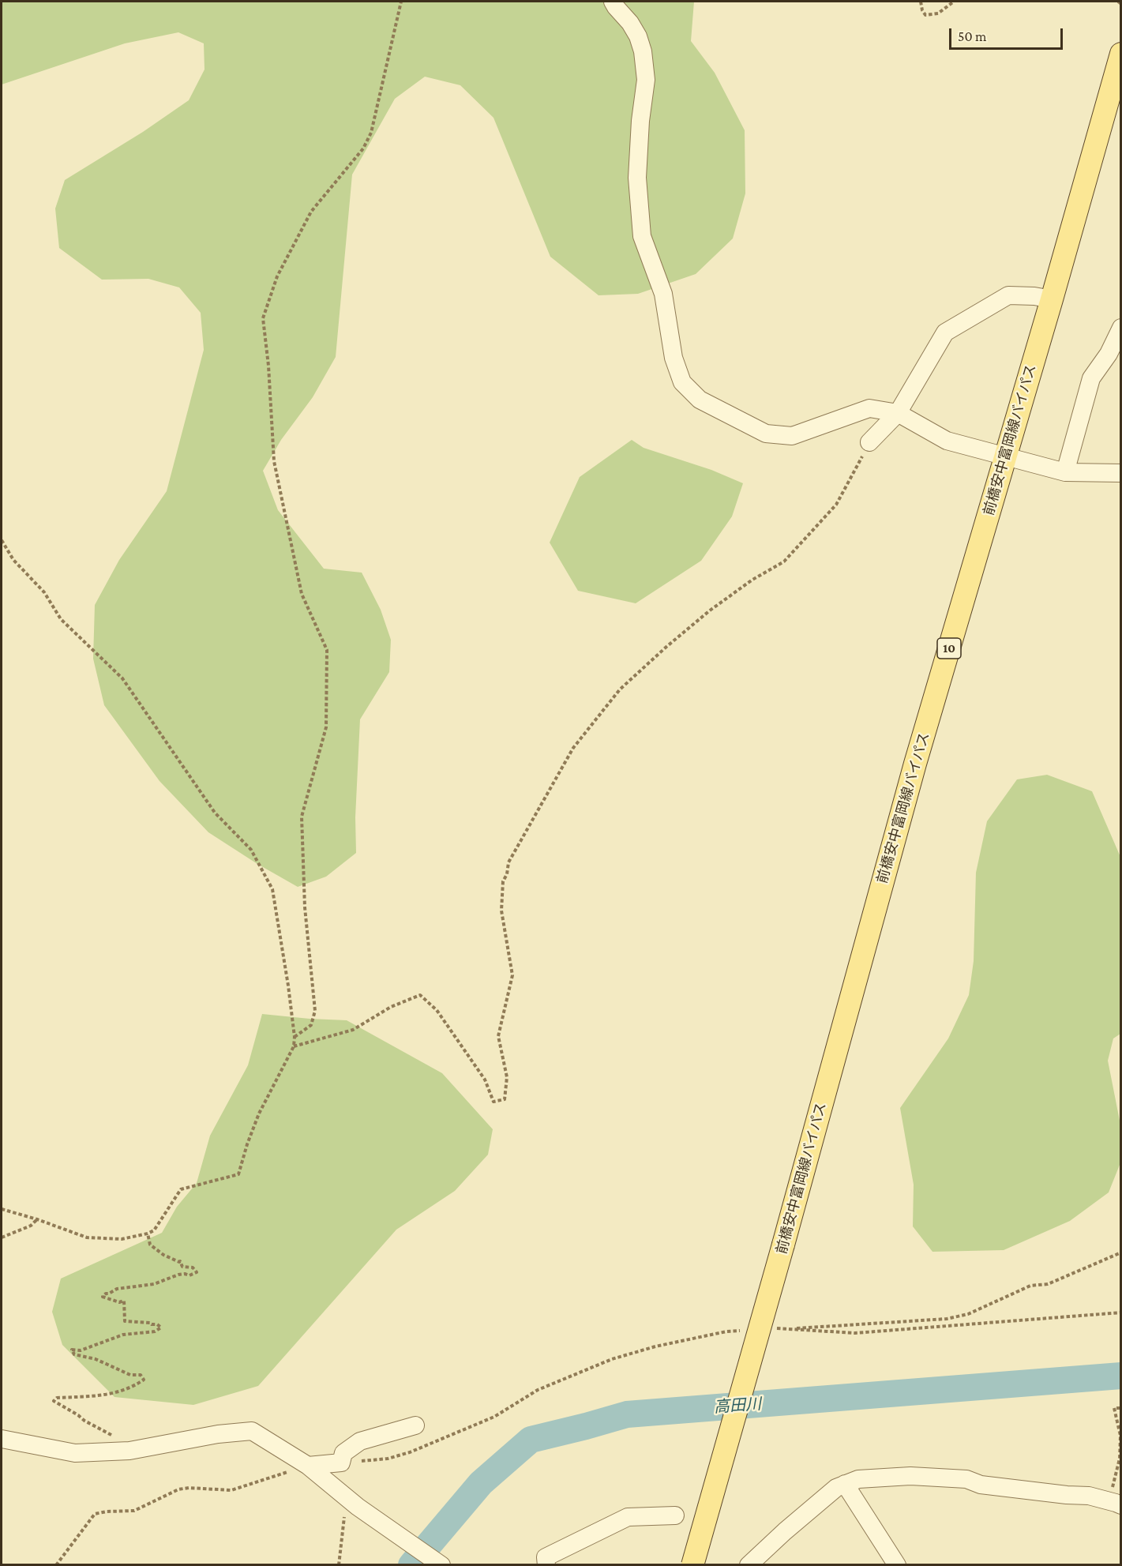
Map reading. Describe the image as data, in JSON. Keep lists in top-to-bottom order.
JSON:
{
  "streets": {
    "main road": ["前橋安中富岡線バイパス", "10"]
  },
  "water": ["高田川"],
  "scale_bar": "50 m"
}
